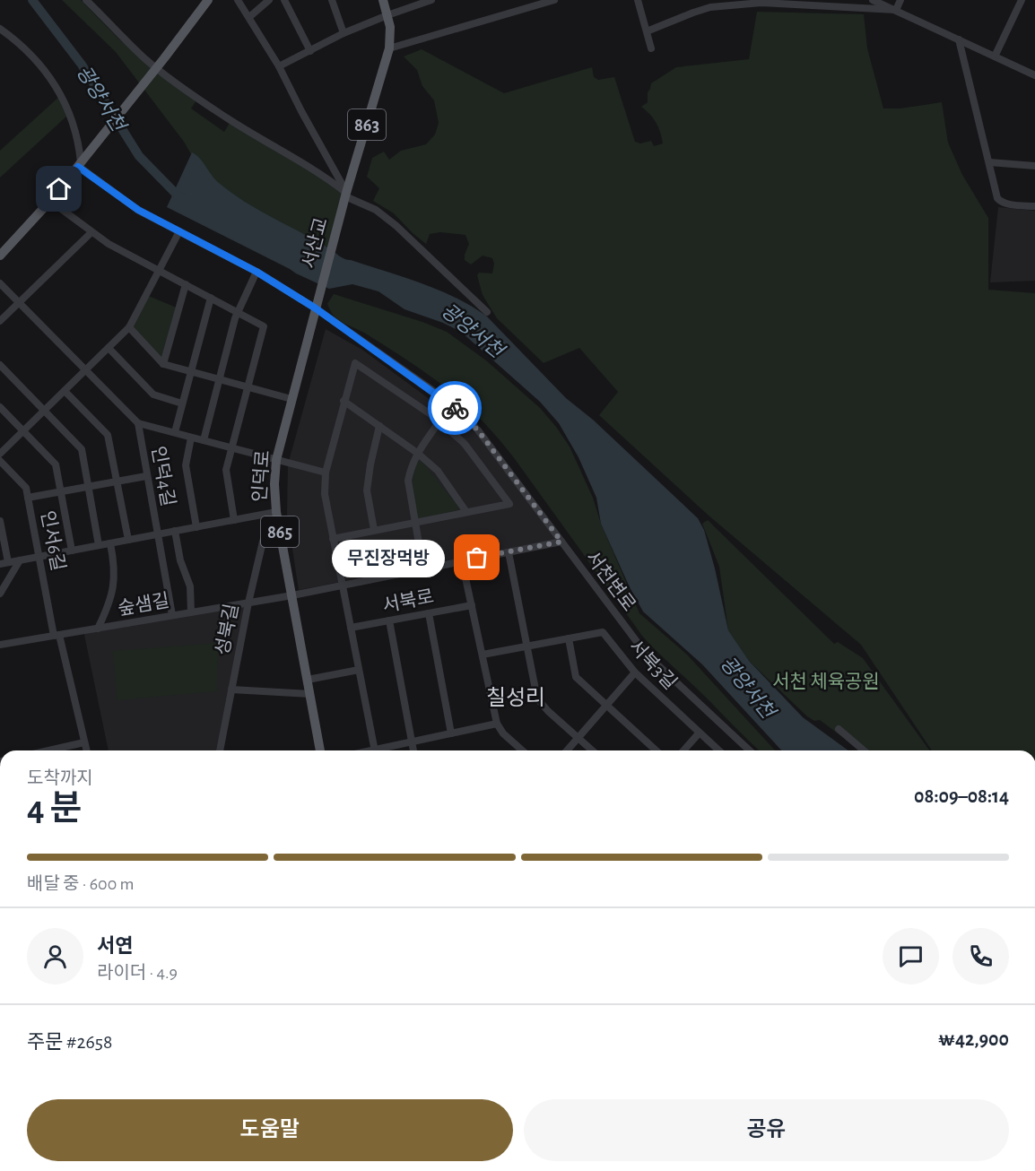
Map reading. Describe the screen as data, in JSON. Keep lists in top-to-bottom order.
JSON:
{
  "streets": {
    "main road": [
      "863",
      "서산교",
      "인덕로",
      "865"
    ],
    "street": [
      "인덕4길",
      "인서6길",
      "서천변로",
      "서북로",
      "숲샘길",
      "성북길",
      "서북3길"
    ]
  },
  "crossings": [
    ["863", "서산교"],
    ["서산교", "인덕로"],
    ["인덕4길", "인덕로"],
    ["인덕4길", "숲샘길"],
    ["인덕로", "서천변로"],
    ["인덕로", "숲샘길"],
    ["인덕로", "성북길"],
    ["인서6길", "숲샘길"],
    ["서천변로", "숲샘길"],
    ["숲샘길", "성북길"]
  ],
  "districts": ["칠성리"],
  "water": ["광양서천"],
  "parks": ["서천 체육공원"],
  "places": ["무진장먹방"],
  "page": {
    "bubble": "무진장먹방",
    "heading": ["4 분", "도착까지", "08:09–08:14"],
    "panel": [
      "서연",
      "라이더 · 4.9",
      "주문 #2658",
      "₩42,900"
    ],
    "bar": "배달 중 · 600 m",
    "buttons": ["도움말", "공유"]
  }
}
